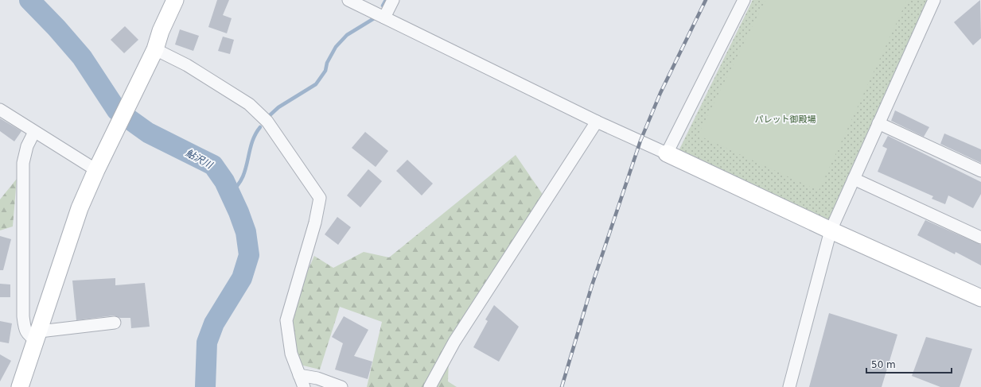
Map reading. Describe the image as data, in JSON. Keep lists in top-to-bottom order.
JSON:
{
  "water": ["鮎沢川"],
  "parks": ["パレット御殿場"],
  "scale_bar": "50 m"
}
